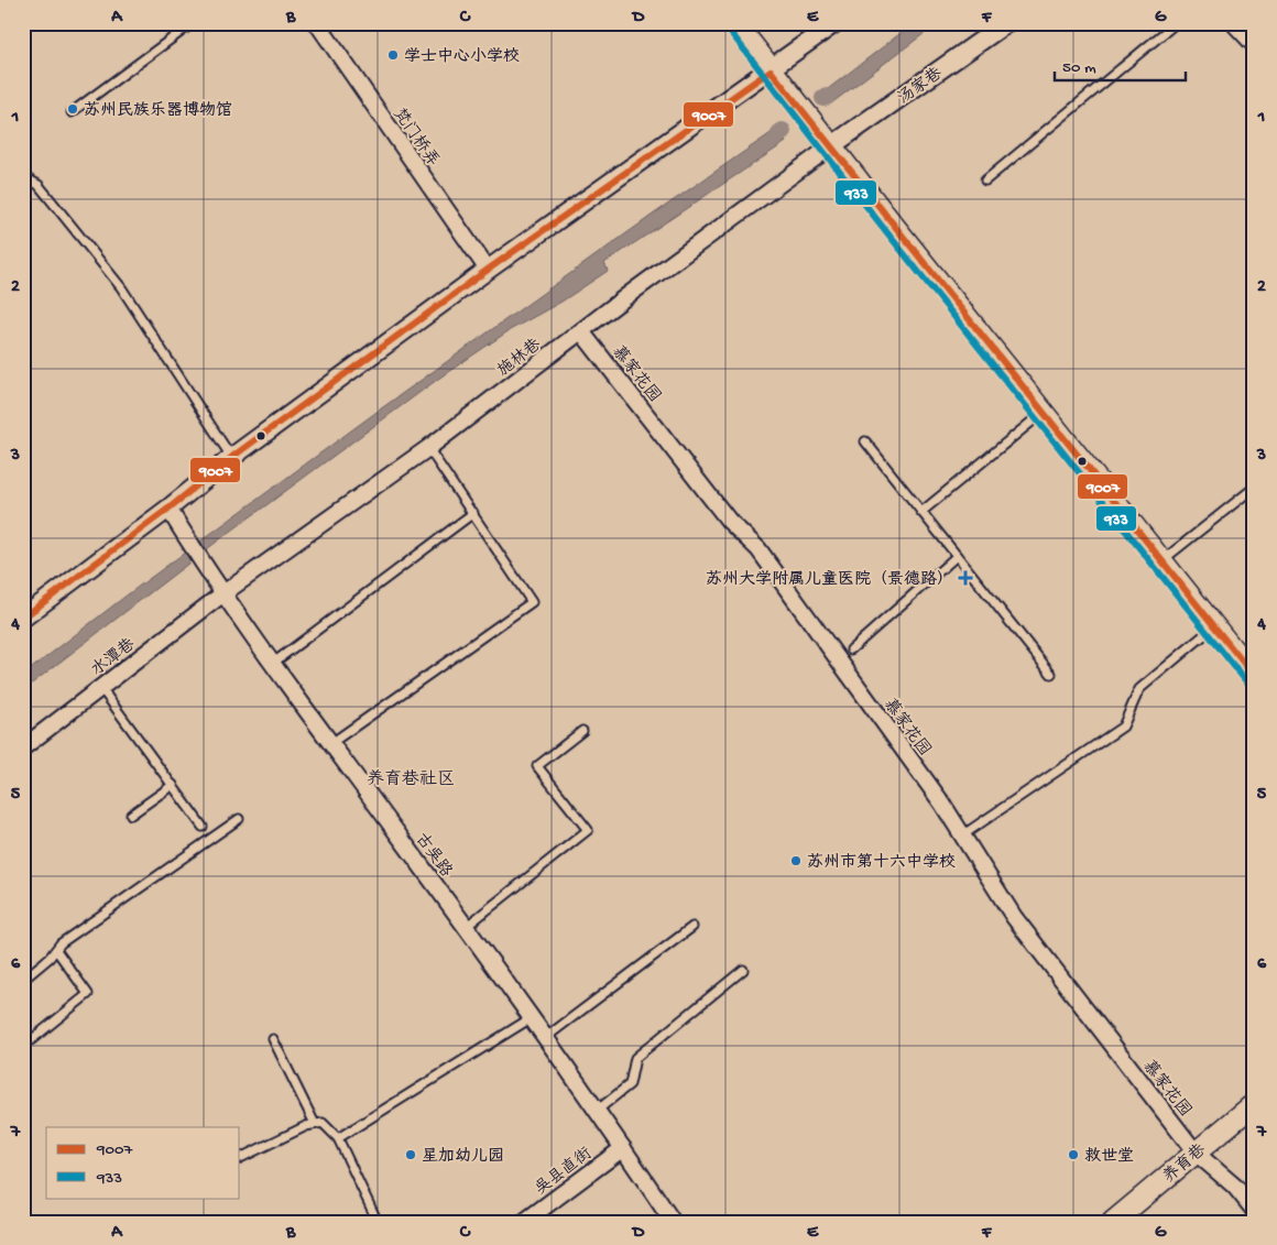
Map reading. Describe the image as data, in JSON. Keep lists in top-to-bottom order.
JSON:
{
  "streets": {
    "main road": ["养育巷"],
    "street": [
      "汤家巷",
      "梵门桥弄",
      "施林巷",
      "慕家花园",
      "水潭巷",
      "古吴路",
      "吴县直街"
    ]
  },
  "crossings": [
    ["汤家巷", "施林巷"],
    ["施林巷", "慕家花园"],
    ["施林巷", "水潭巷"],
    ["施林巷", "古吴路"],
    ["慕家花园", "养育巷"],
    ["水潭巷", "古吴路"],
    ["古吴路", "吴县直街"]
  ],
  "districts": ["养育巷社区"],
  "places": {
    "other": [
      "学士中心小学校",
      "苏州民族乐器博物馆",
      "苏州市第十六中学校",
      "星加幼儿园",
      "救世堂"
    ],
    "health": ["苏州大学附属儿童医院（景德路）"]
  },
  "lines": ["transit line 933", "transit line 9007"],
  "legend": ["9007", "933"],
  "scale_bar": "50 m",
  "grid": {
    "columns": [
      "A",
      "B",
      "C",
      "D",
      "E",
      "F",
      "G"
    ],
    "rows": [
      "1",
      "2",
      "3",
      "4",
      "5",
      "6",
      "7"
    ]
  }
}
